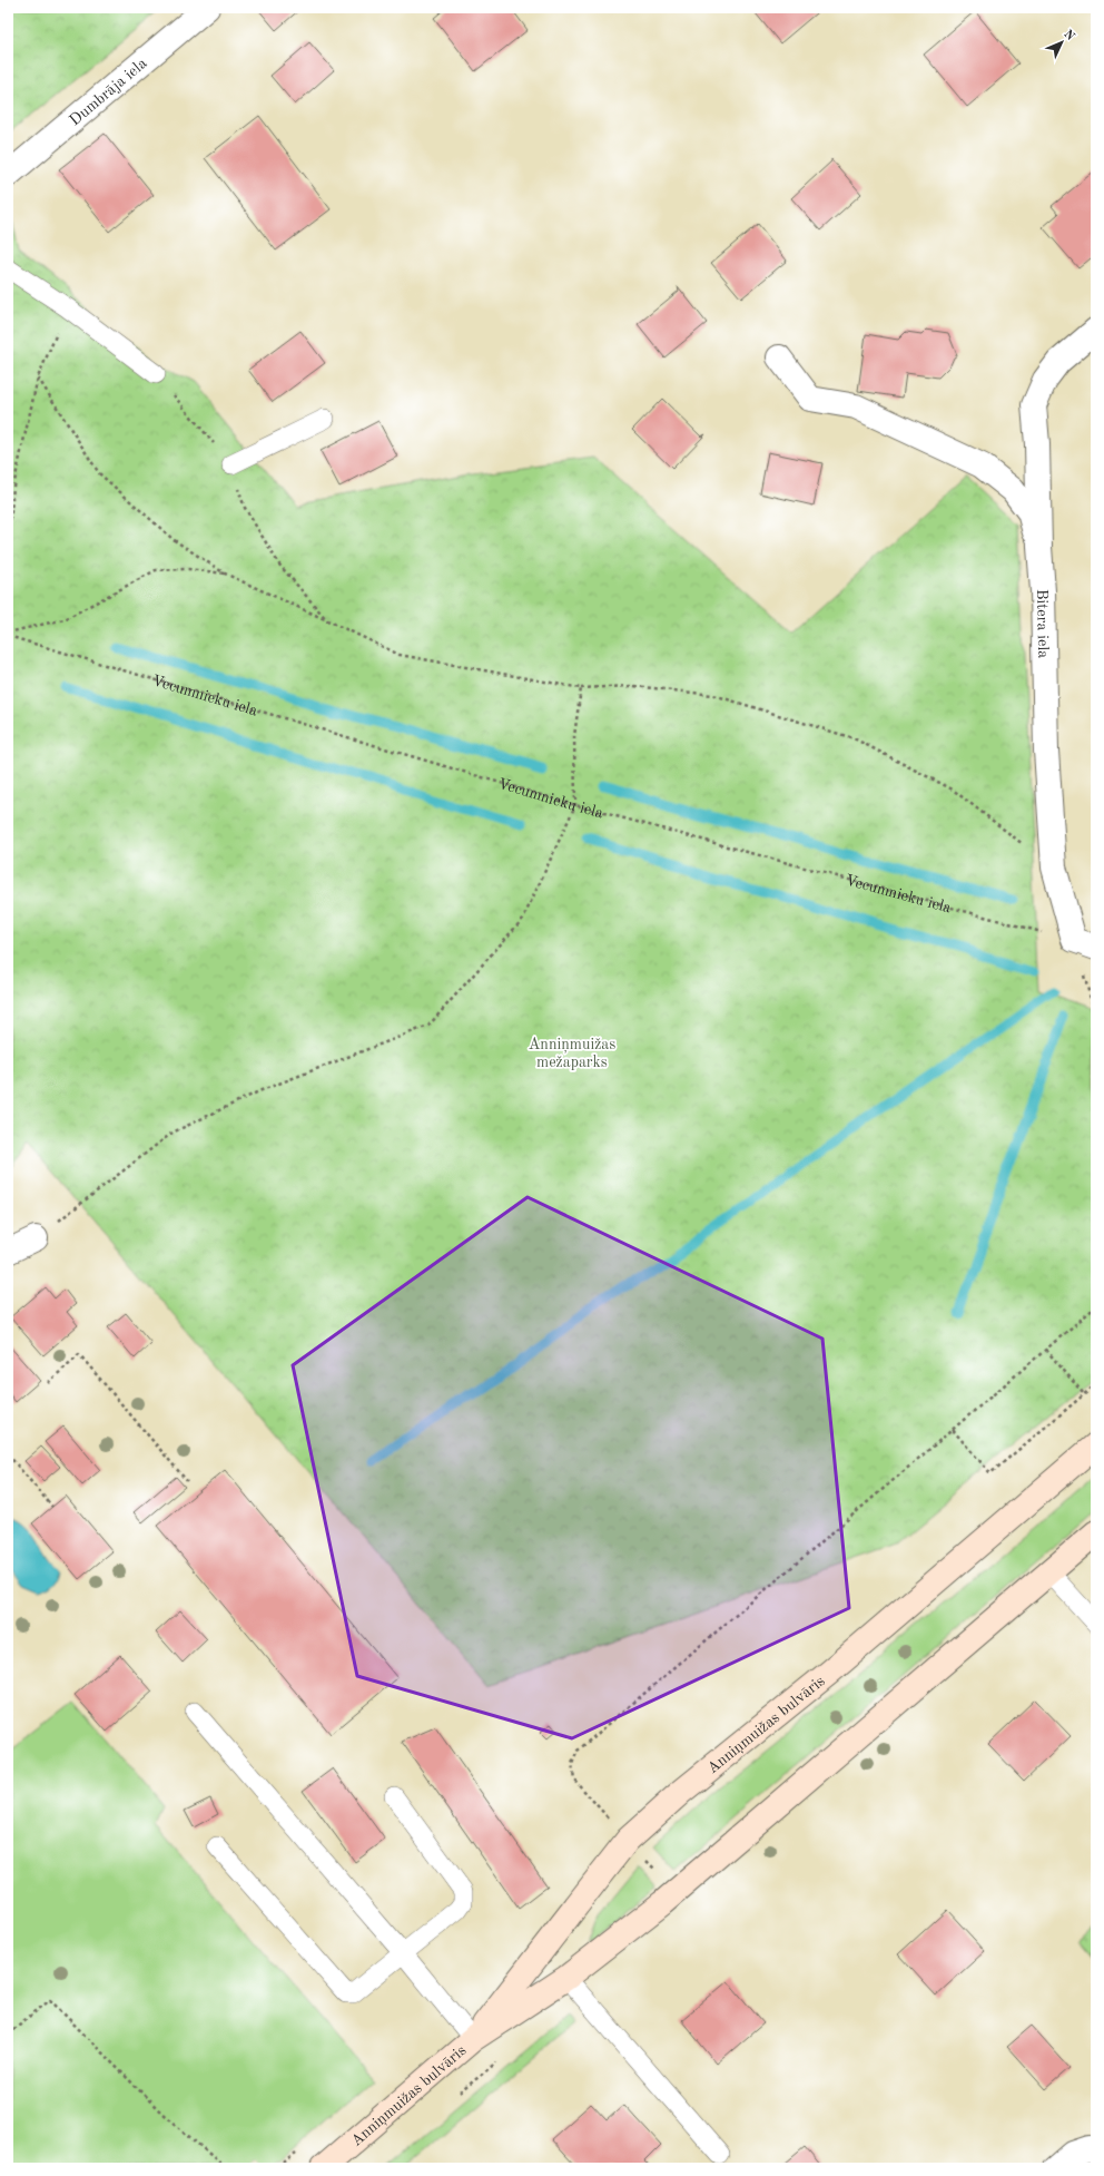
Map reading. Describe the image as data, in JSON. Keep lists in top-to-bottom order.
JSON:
{
  "streets": {
    "street": ["Dumbrāja iela", "Bitera iela", "Anniņmuižas bulvāris"],
    "path": ["Vecumnieku iela"]
  },
  "crossings": [
    ["Bitera iela", "Vecumnieku iela"]
  ],
  "parks": ["Anniņmuižas mežaparks"],
  "north": "top right"
}
